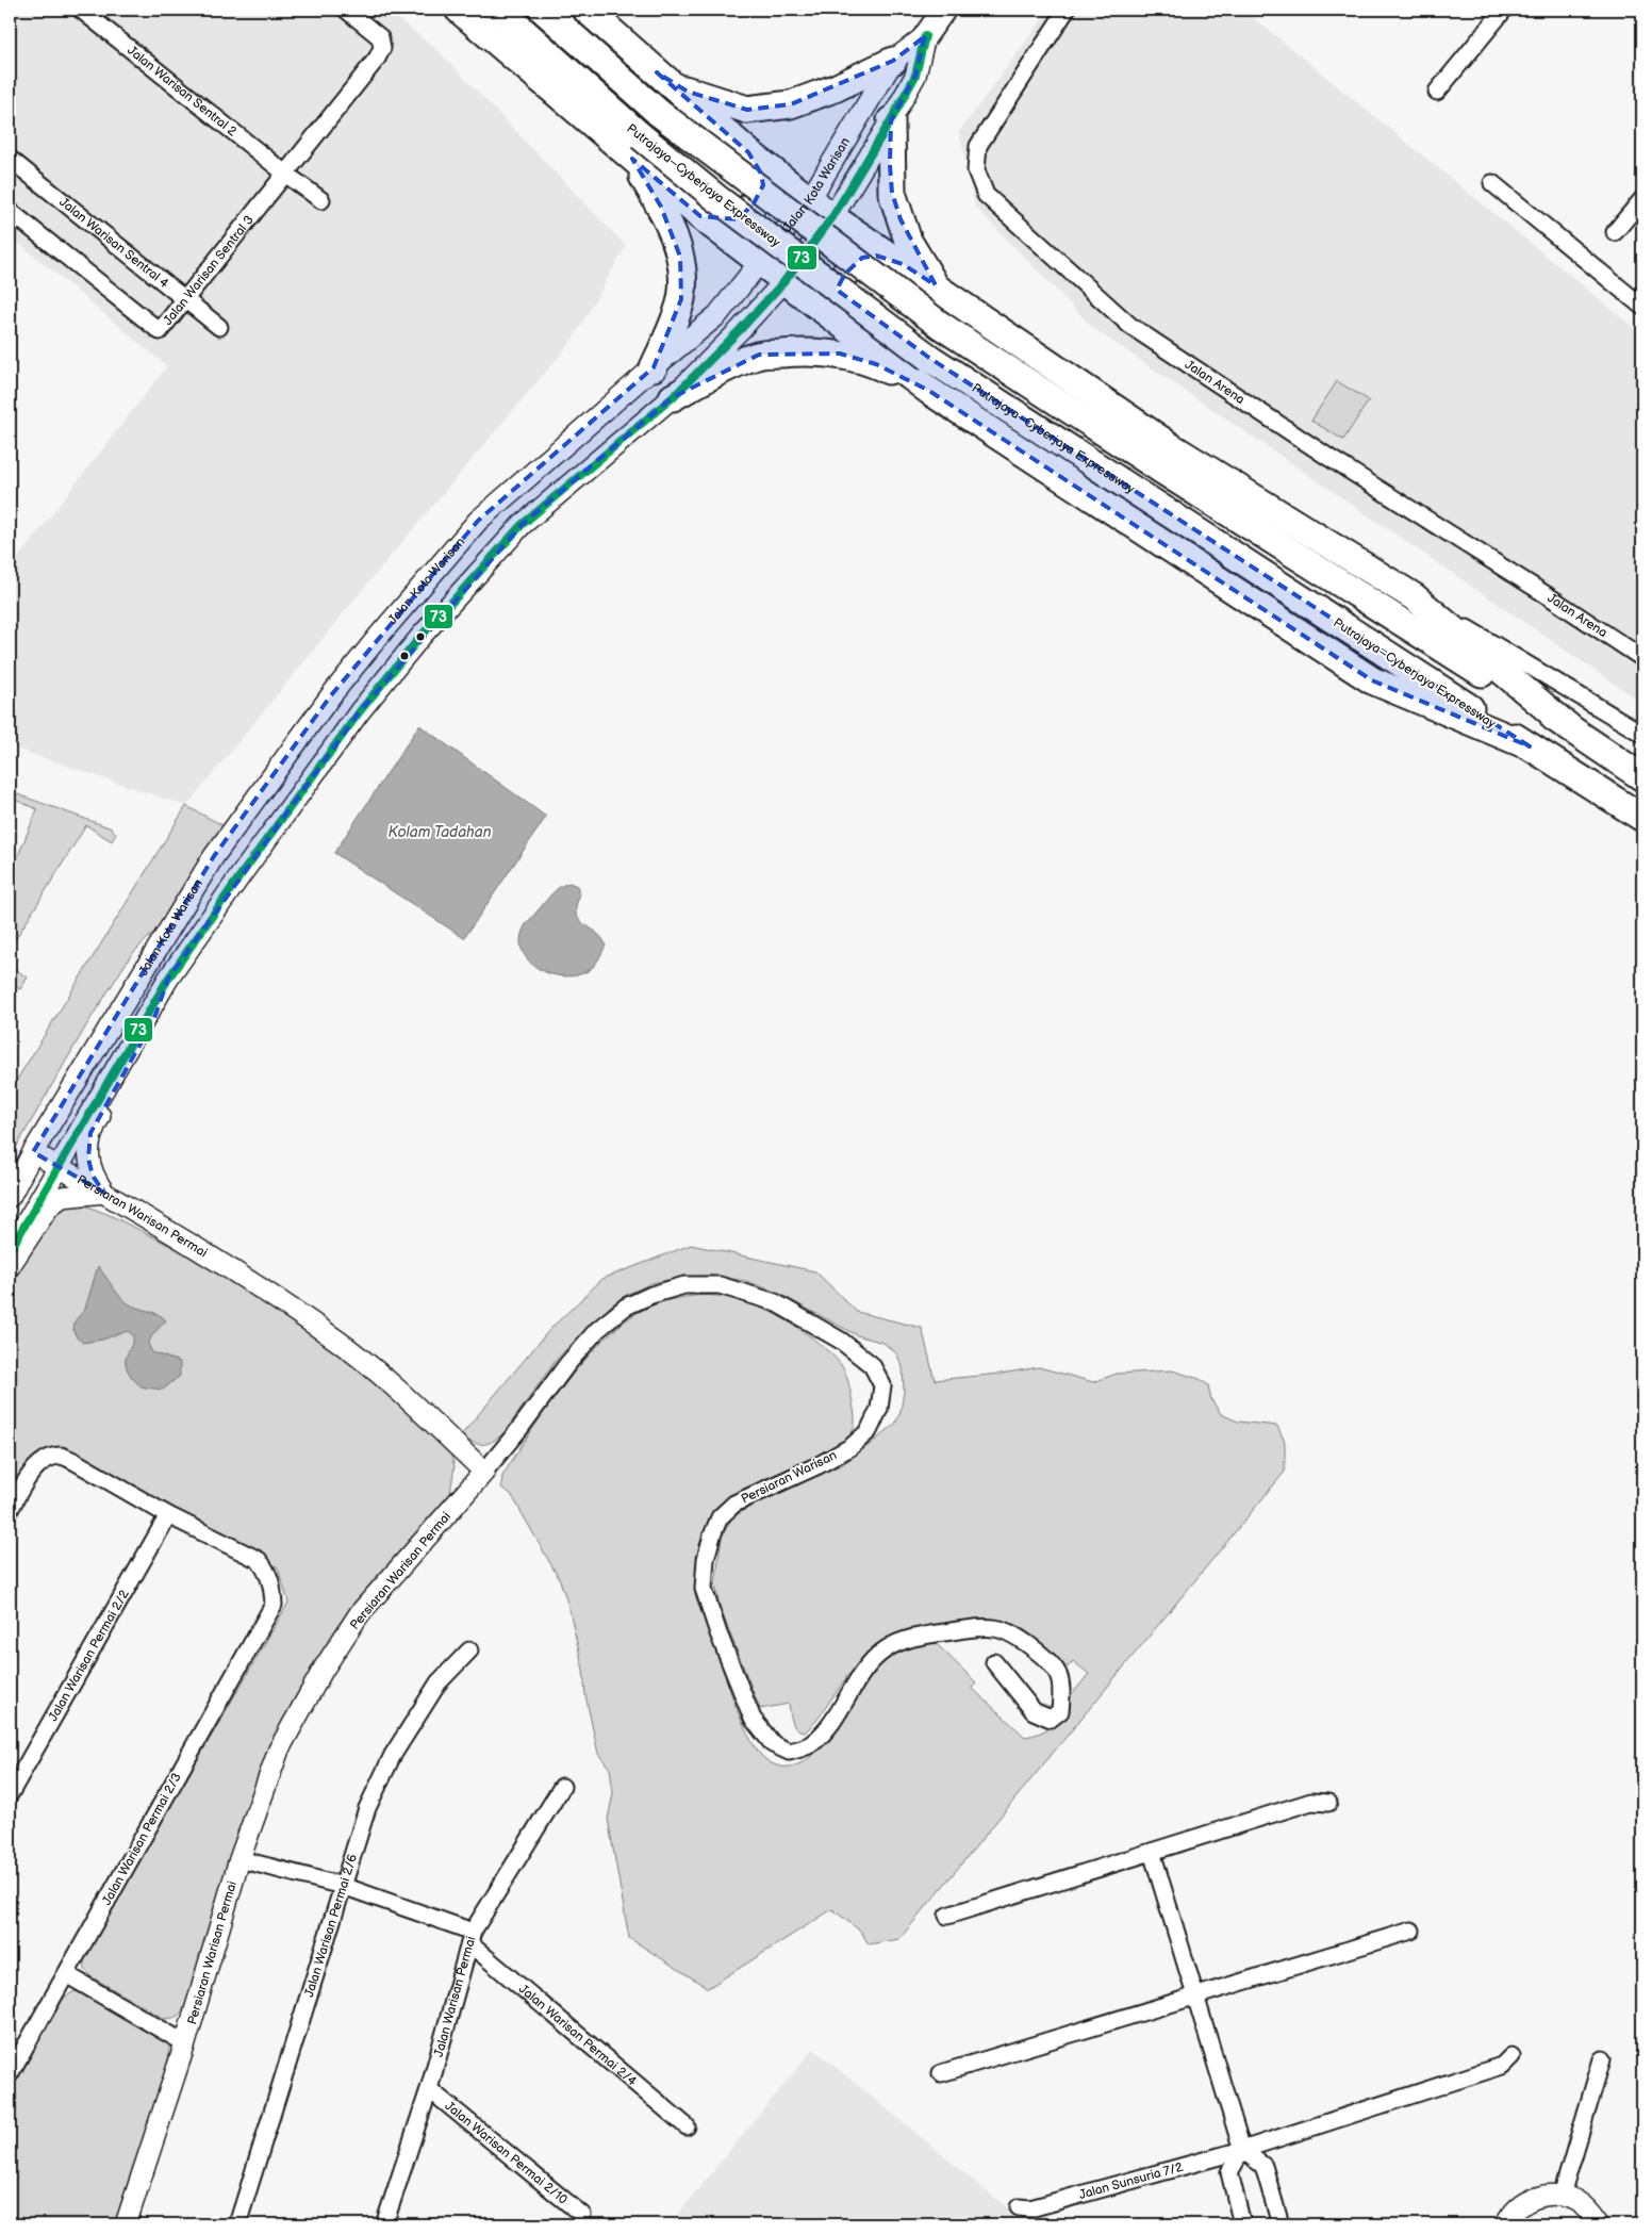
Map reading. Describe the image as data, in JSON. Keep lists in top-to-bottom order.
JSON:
{
  "streets": {
    "highway": ["Putrajaya–Cyberjaya Expressway"],
    "street": [
      "Jalan Warisan Sentral 2",
      "Jalan Kota Warisan",
      "Jalan Warisan Sentral 4",
      "Jalan Warisan Sentral 3",
      "Jalan Arena",
      "Persiaran Warisan Permai",
      "Persiaran Warisan",
      "Jalan Warisan Permai 2/2",
      "Jalan Warisan Permai 2/3",
      "Jalan Warisan Permai 2/6",
      "Jalan Warisan Permai",
      "Jalan Warisan Permai 2/4",
      "Jalan Warisan Permai 2/10",
      "Jalan Sunsuria 7/2"
    ]
  },
  "crossings": [
    ["Jalan Warisan Sentral 2", "Jalan Warisan Sentral 3"],
    ["Jalan Kota Warisan", "Persiaran Warisan Permai"],
    ["Jalan Warisan Sentral 4", "Jalan Warisan Sentral 3"],
    ["Persiaran Warisan Permai", "Persiaran Warisan"],
    ["Jalan Warisan Permai 2/2", "Jalan Warisan Permai 2/3"],
    ["Jalan Warisan Permai", "Jalan Warisan Permai 2/4"],
    ["Jalan Warisan Permai", "Jalan Warisan Permai 2/10"]
  ],
  "water": ["Kolam Tadahan"],
  "lines": ["transit line 73"]
}
